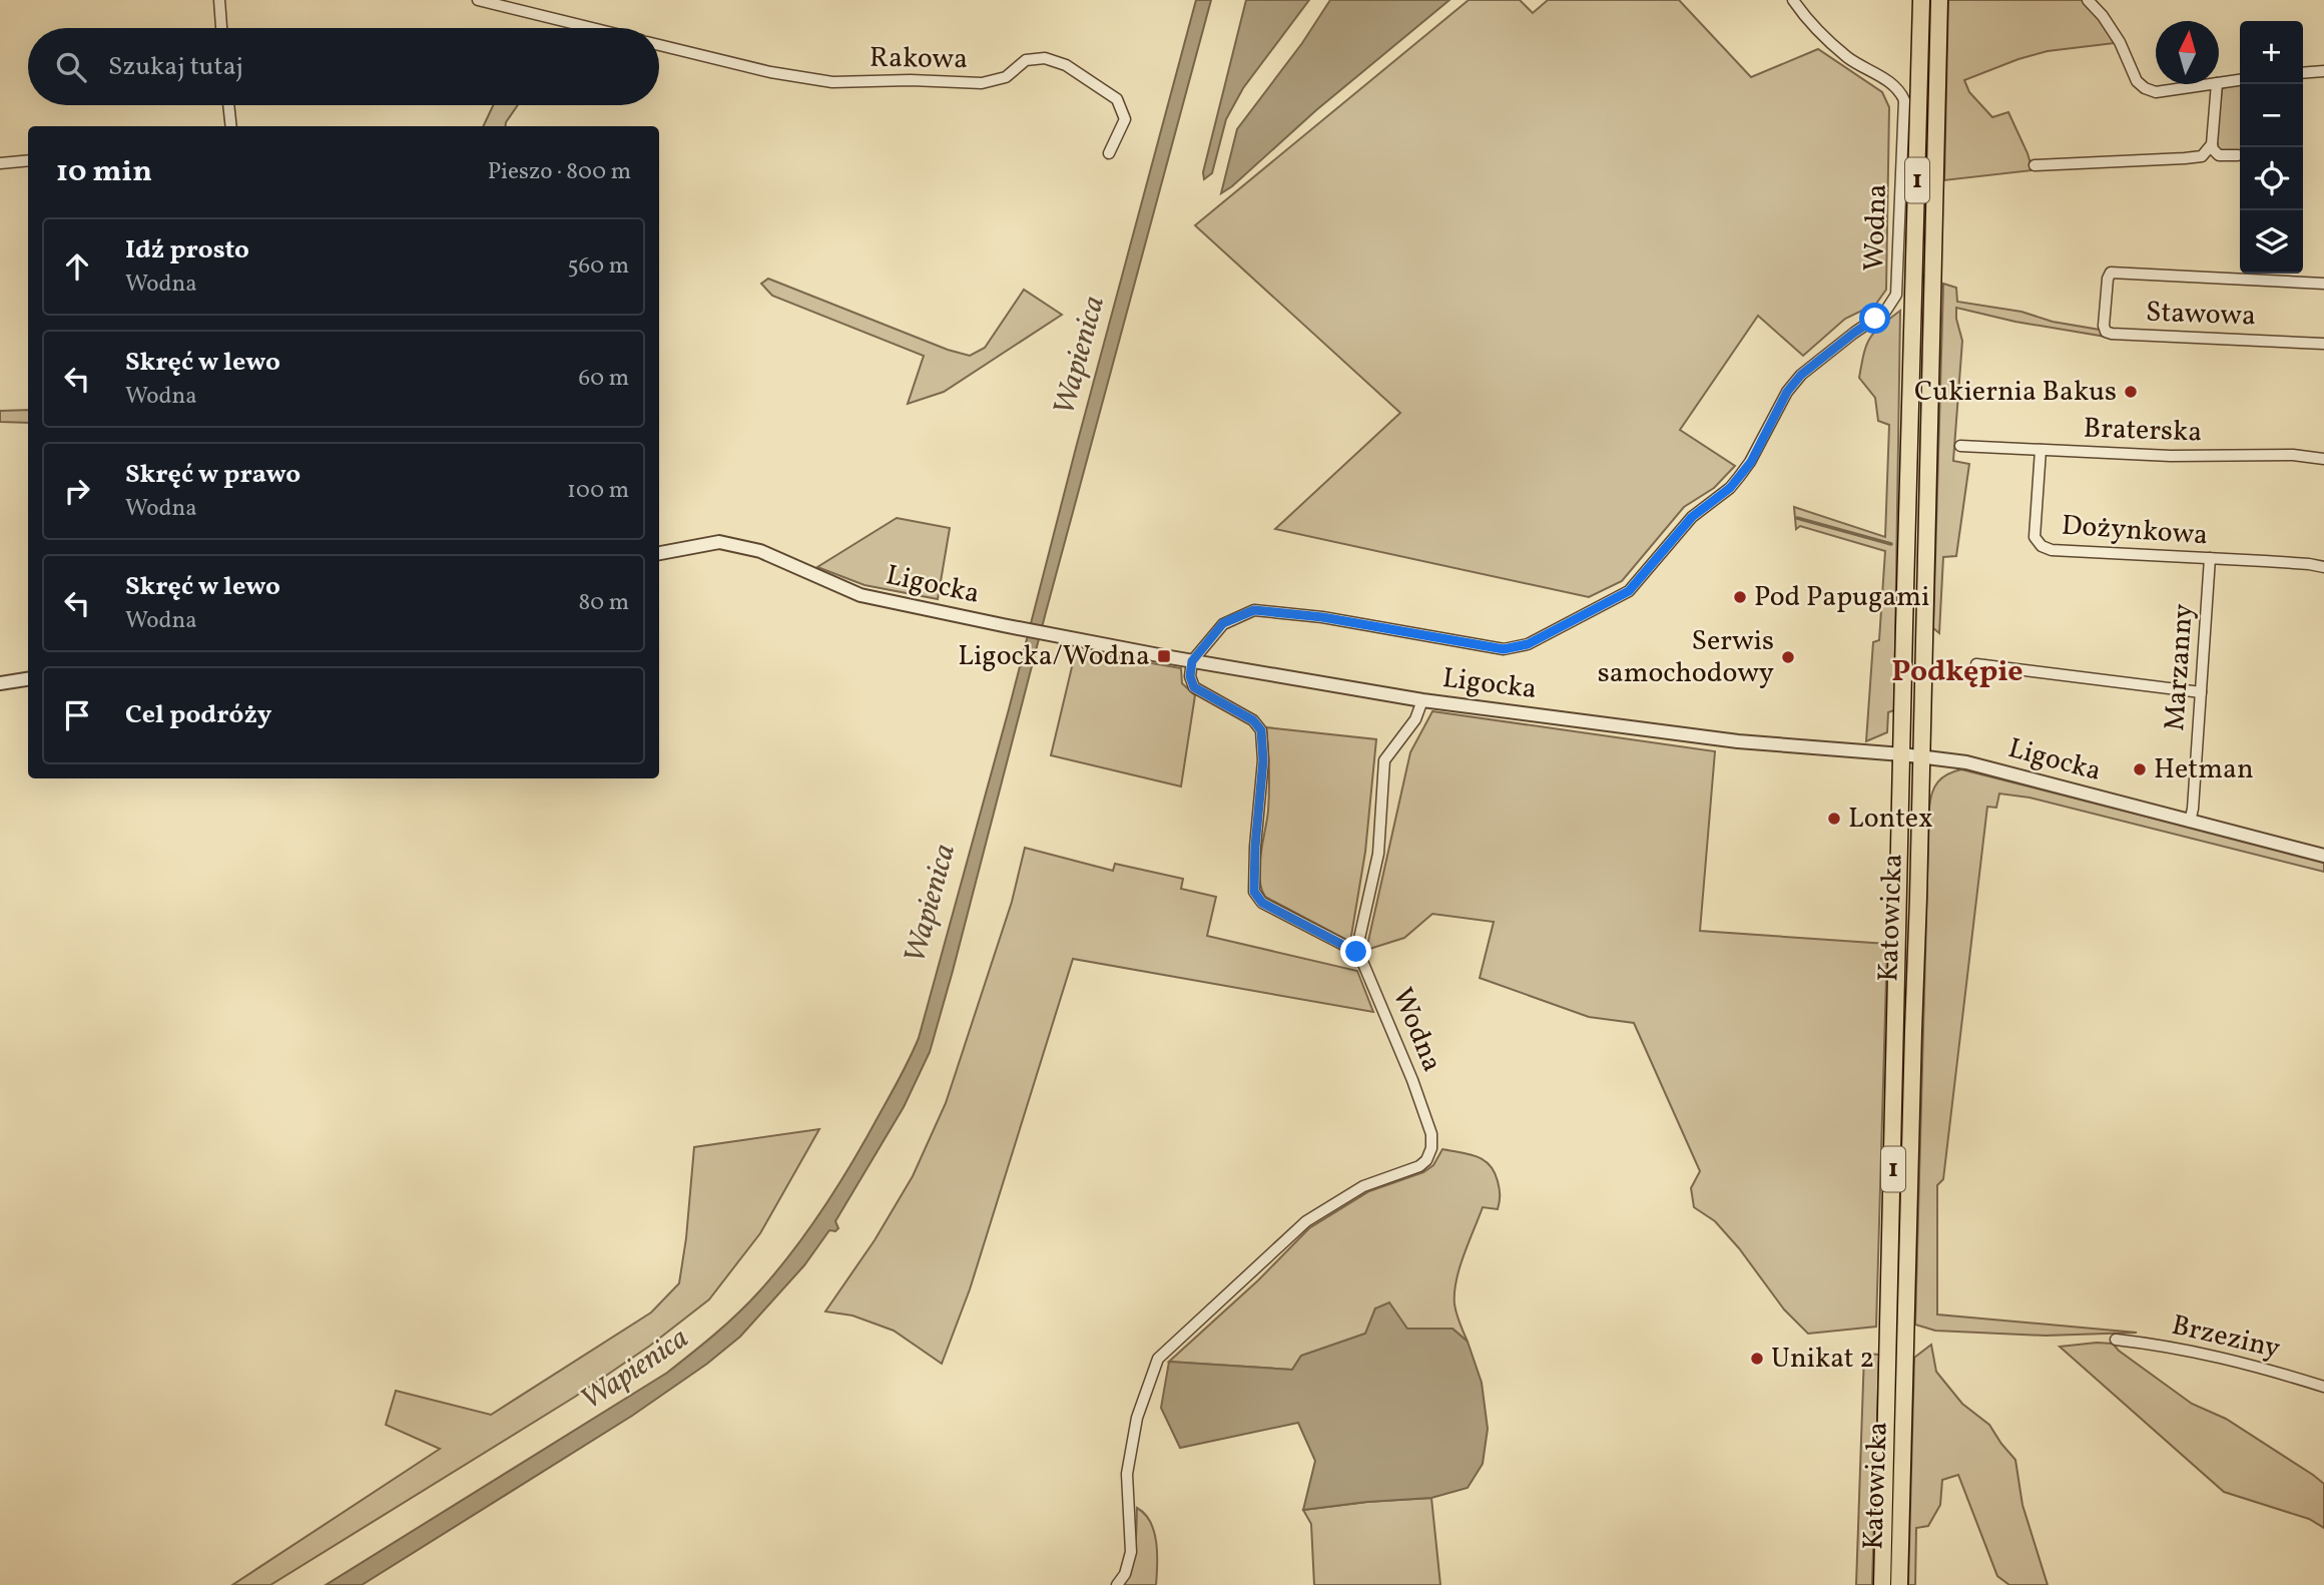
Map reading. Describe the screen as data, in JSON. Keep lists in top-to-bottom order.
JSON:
{
  "streets": {
    "main road": ["1", "Katowicka"],
    "street": [
      "Rakowa",
      "Wodna",
      "Stawowa",
      "Braterska",
      "Dożynkowa",
      "Ligocka",
      "Marzanny",
      "Brzeziny"
    ]
  },
  "crossings": [
    ["Wodna", "Ligocka"],
    ["Braterska", "Dożynkowa"],
    ["Dożynkowa", "Marzanny"],
    ["Ligocka", "Marzanny"],
    ["Ligocka", "Katowicka"]
  ],
  "districts": ["Podkępie"],
  "water": ["Wapienica"],
  "places": {
    "other": [
      "Cukiernia Bakus",
      "Pod Papugami",
      "Serwis samochodowy",
      "Hetman",
      "Lontex",
      "Unikat 2"
    ],
    "transit": ["Ligocka/Wodna"]
  },
  "north": "top",
  "page": {
    "map_buttons": ["+", "−"],
    "search": "Szukaj tutaj",
    "heading": ["10 min", "Pieszo · 800 m"],
    "list": [
      ["Idź prosto", "Wodna", "560 m"],
      ["Skręć w lewo", "Wodna", "60 m"],
      ["Skręć w prawo", "Wodna", "100 m"],
      ["Skręć w lewo", "Wodna", "80 m"],
      "Cel podróży"
    ]
  }
}
